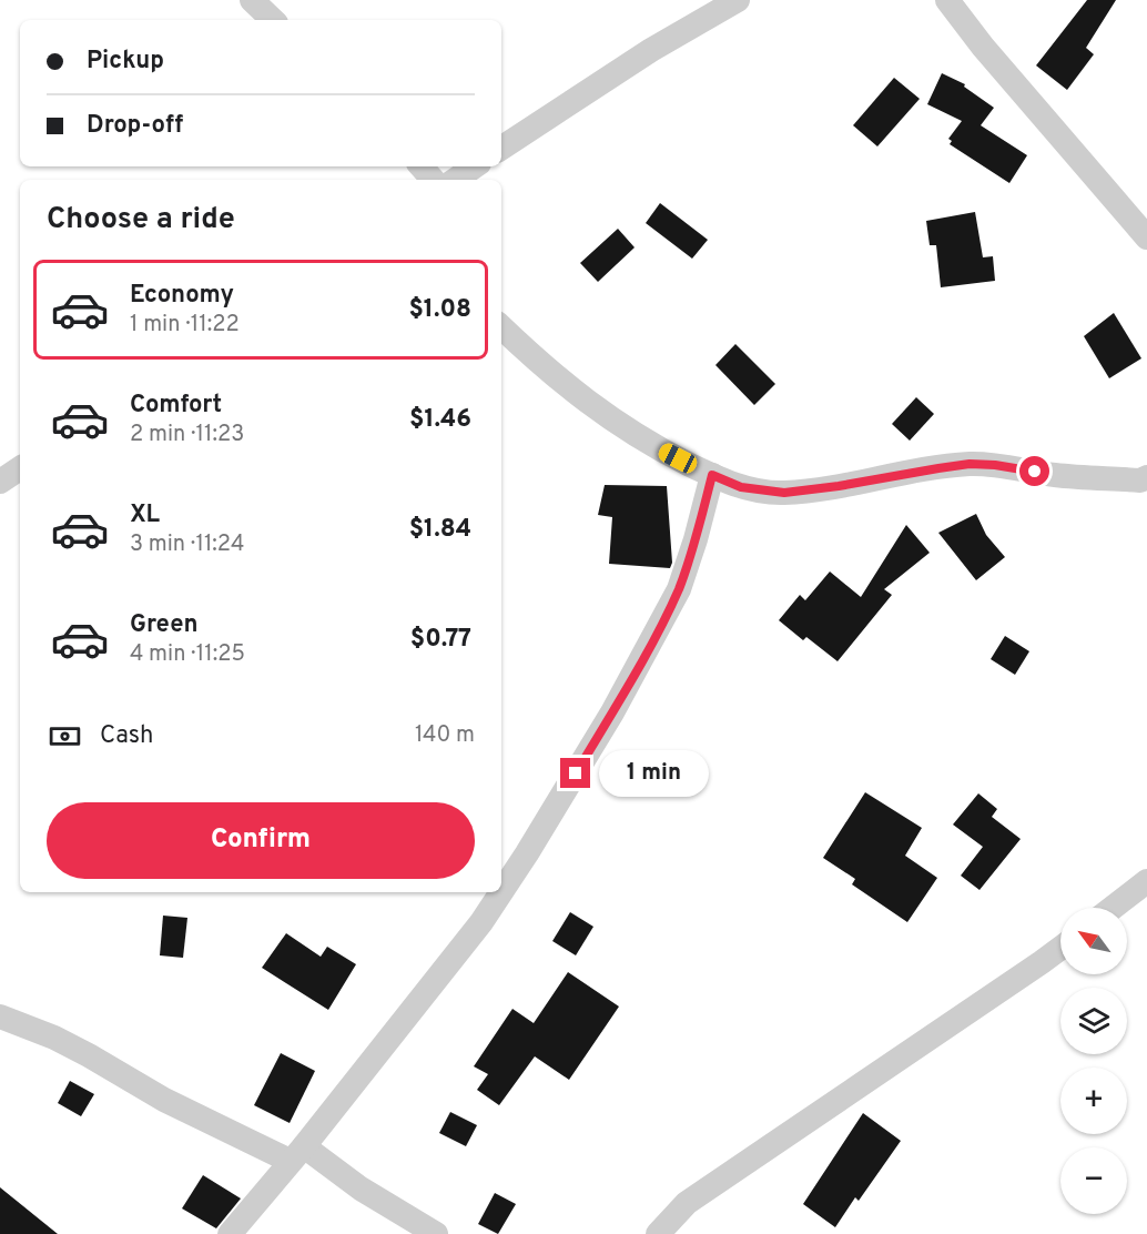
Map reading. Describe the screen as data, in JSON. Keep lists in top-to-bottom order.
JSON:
{
  "north": "top left",
  "page": {
    "banner": ["Pickup", "Drop-off"],
    "heading": "Choose a ride",
    "list": [
      {
        "name": "Economy",
        "note": "1 min · 11:22",
        "value": "$1.08"
      },
      {
        "name": "Comfort",
        "note": "2 min · 11:23",
        "value": "$1.46"
      },
      {
        "name": "XL",
        "note": "3 min · 11:24",
        "value": "$1.84"
      },
      {
        "name": "Green",
        "note": "4 min · 11:25",
        "value": "$0.77"
      }
    ],
    "pay": ["Cash", "140 m"],
    "bubble": "1 min",
    "buttons": "Confirm",
    "map_buttons": ["+", "−"]
  }
}
